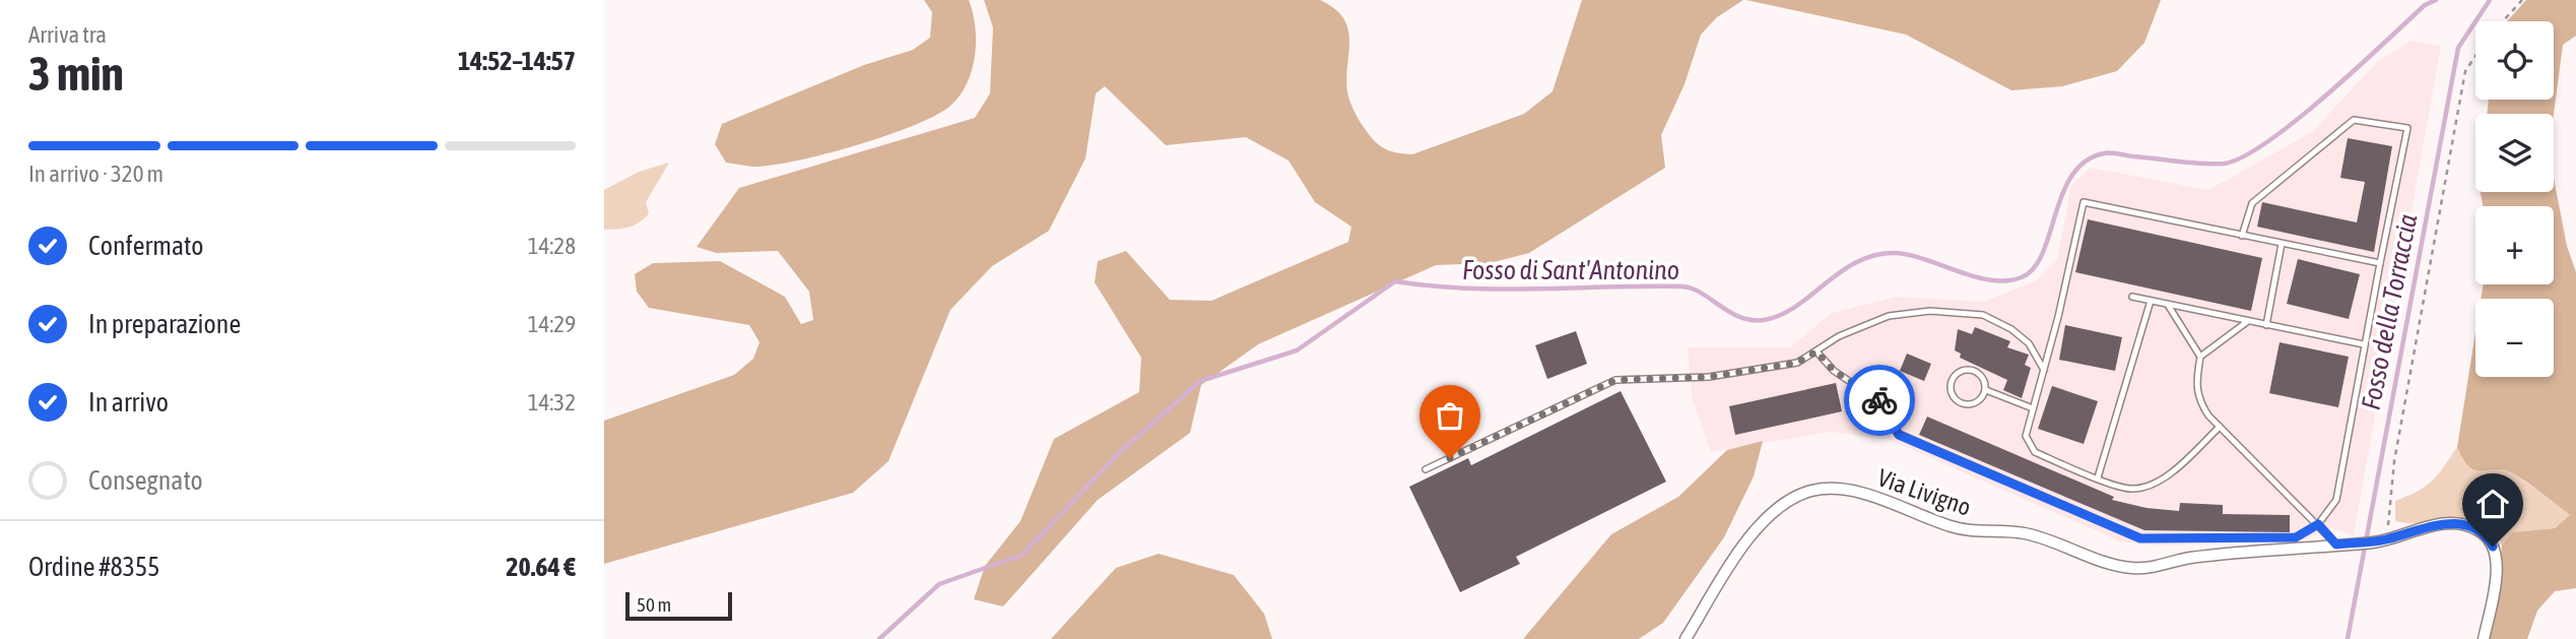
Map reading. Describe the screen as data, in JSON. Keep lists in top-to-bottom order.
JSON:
{
  "streets": {
    "street": ["Via Livigno"]
  },
  "water": ["Fosso di Sant'Antonino", "Fosso della Torraccia"],
  "scale_bar": "50 m",
  "page": {
    "heading": ["3 min", "Arriva tra", "14:52–14:57"],
    "panel": ["Ordine #8355", "20.64 €"],
    "map_buttons": ["+", "−"],
    "bar": "In arrivo · 320 m",
    "list": [
      ["Confermato", "14:28"],
      ["In preparazione", "14:29"],
      ["In arrivo", "14:32"],
      "Consegnato"
    ],
    "scale": "50 m"
  }
}
